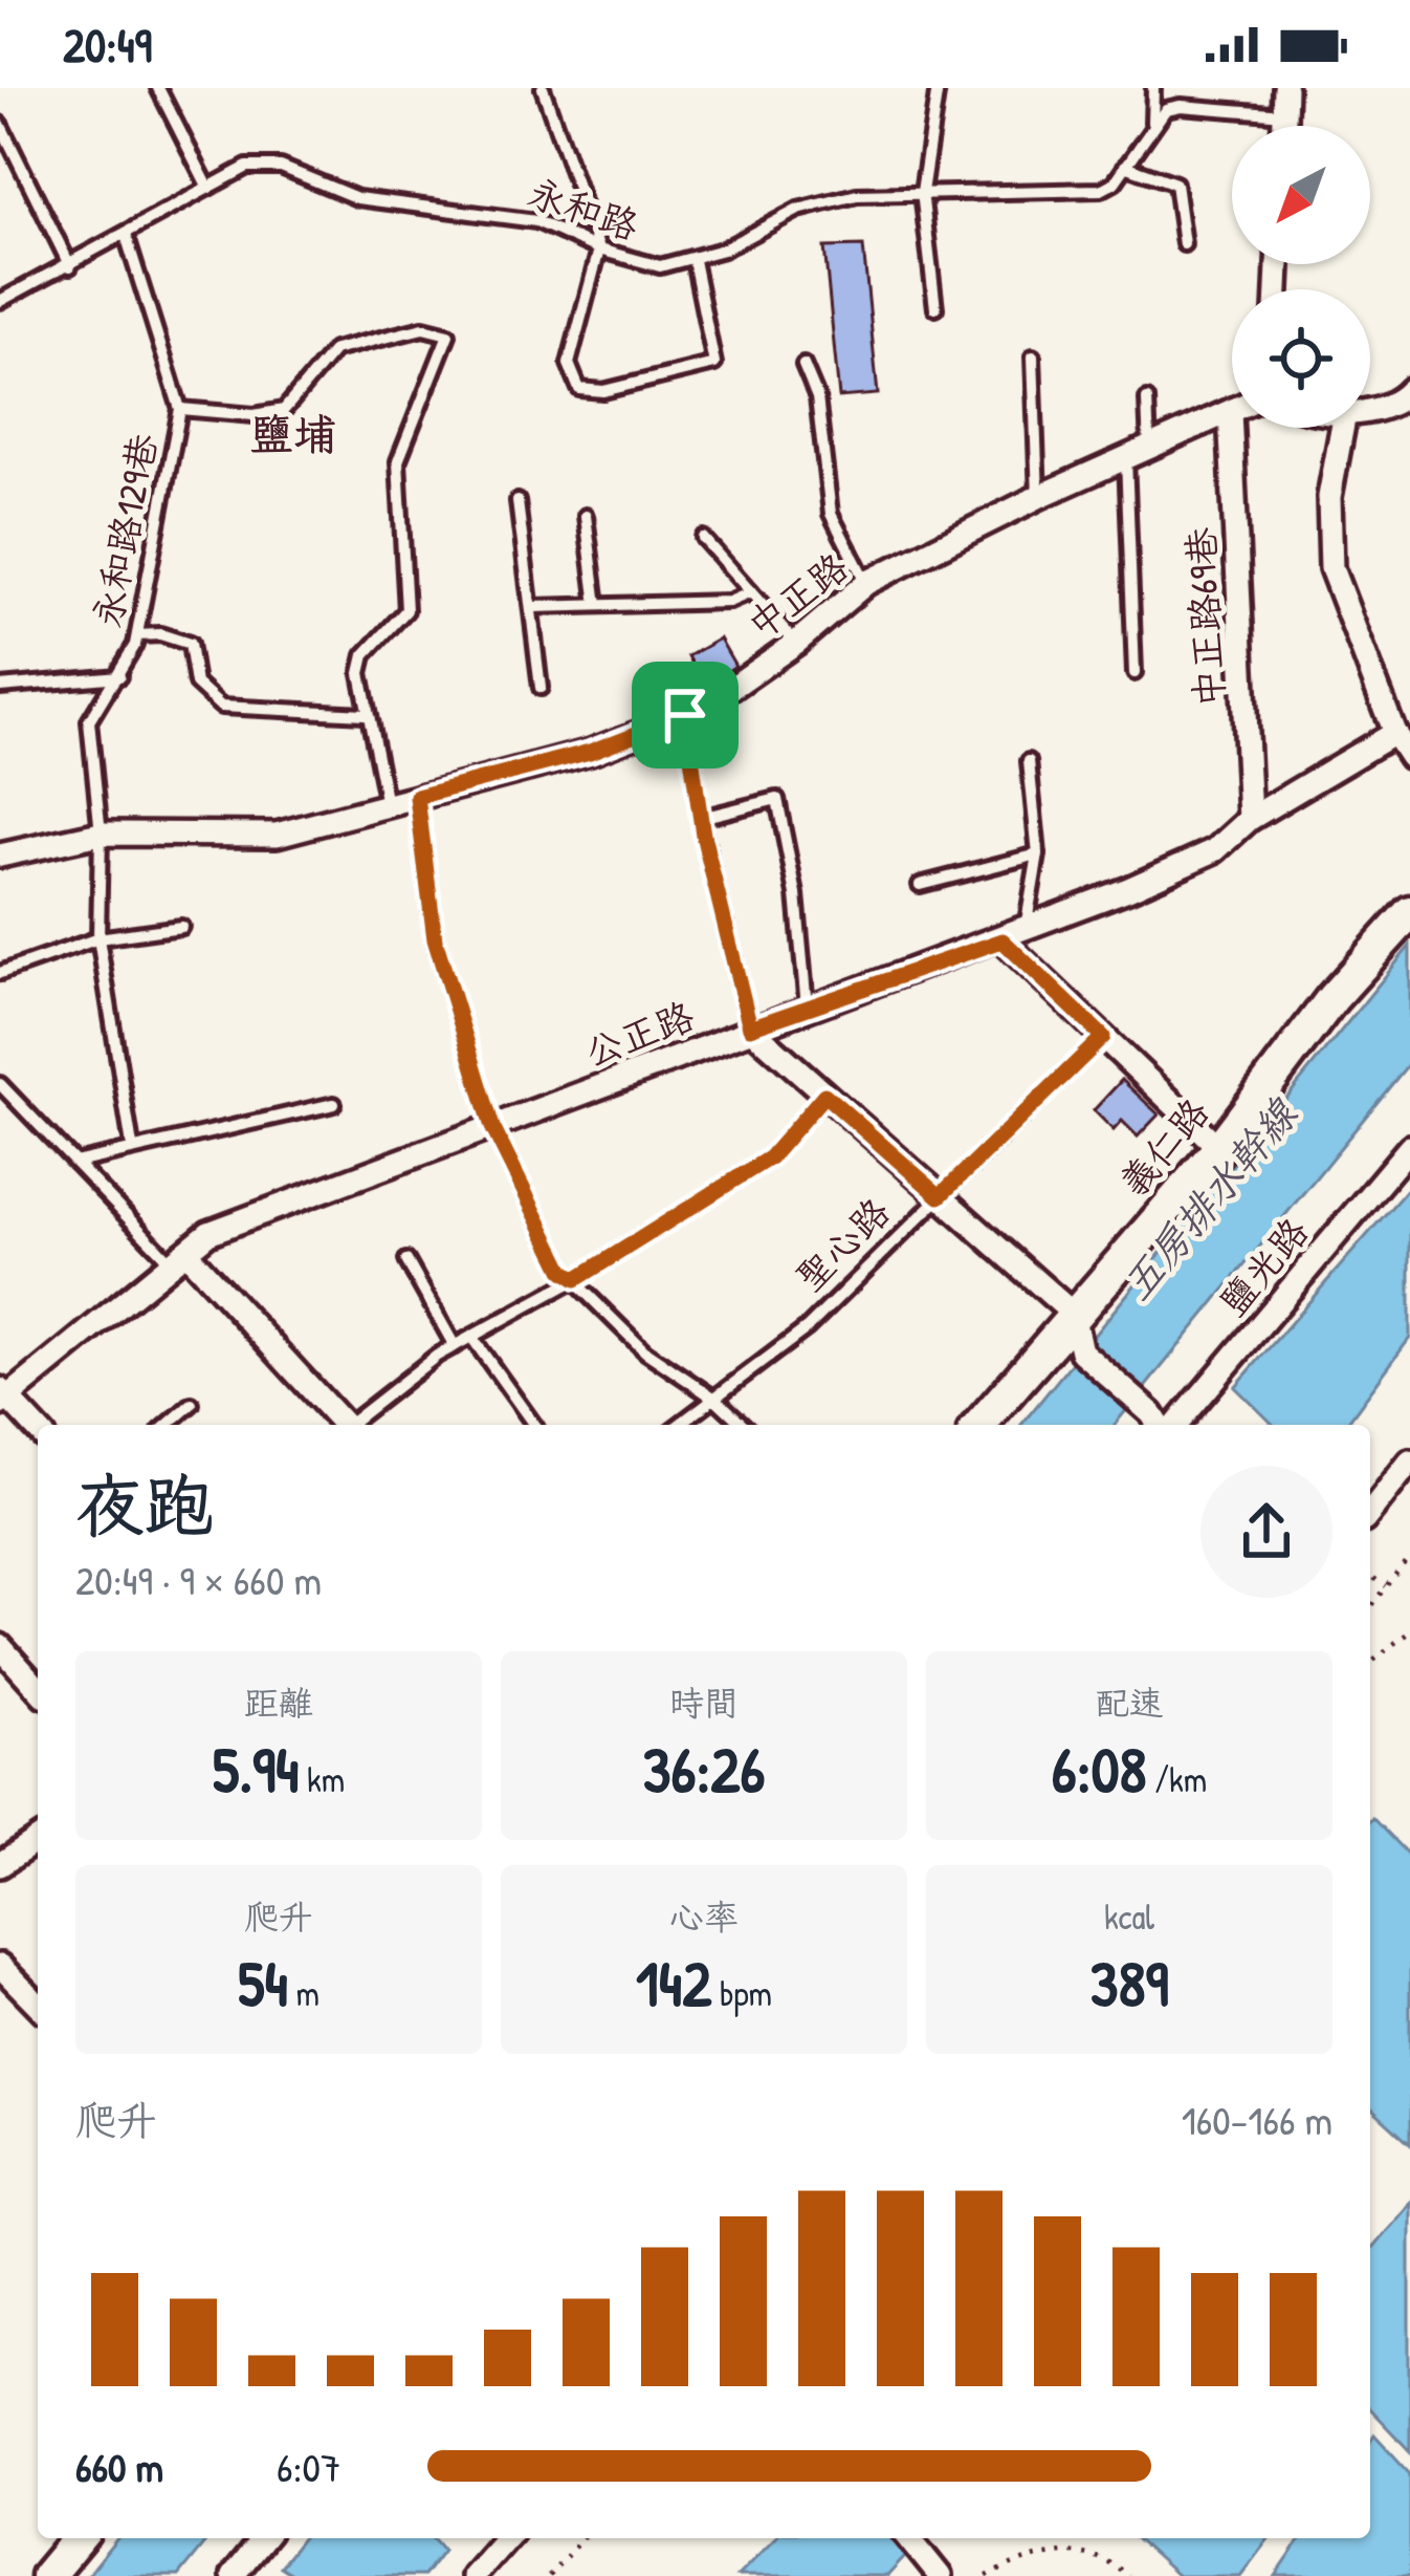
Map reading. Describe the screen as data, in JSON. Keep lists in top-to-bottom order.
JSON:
{
  "streets": {
    "street": [
      "中正路",
      "中正路69巷",
      "公正路",
      "義仁路",
      "鹽光路"
    ],
    "lane": ["永和路", "永和路129巷", "聖心路"]
  },
  "crossings": [
    ["永和路", "永和路129巷"],
    ["永和路129巷", "中正路"],
    ["中正路", "中正路69巷"],
    ["中正路69巷", "公正路"]
  ],
  "districts": ["鹽埔"],
  "water": ["五房排水幹線"],
  "north": "bottom left",
  "page": {
    "status": "20:49",
    "heading": ["夜跑", "20:49 · 9 × 660 m"],
    "stats": [
      ["距離", "5.94 km"],
      ["時間", "36:26"],
      ["配速", "6:08 /km"],
      ["爬升", "54 m"],
      ["心率", "142 bpm"],
      ["kcal", "389"]
    ],
    "chart": ["爬升", "160–166 m"],
    "list": [
      {
        "name": "660 m",
        "note": "6:07"
      }
    ]
  }
}
